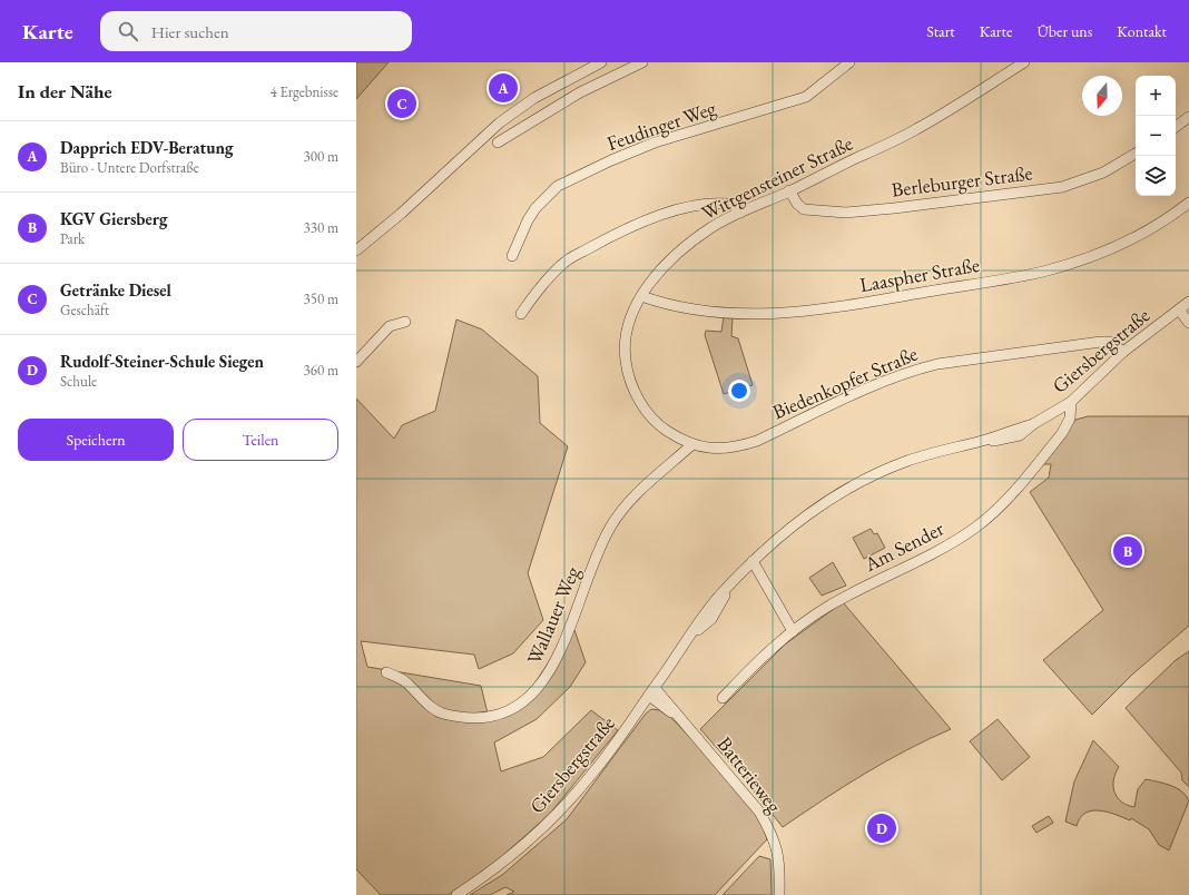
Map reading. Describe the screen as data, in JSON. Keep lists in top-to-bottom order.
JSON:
{
  "streets": {
    "street": [
      "Feudinger Weg",
      "Wittgensteiner Straße",
      "Berleburger Straße",
      "Laaspher Straße",
      "Giersbergstraße",
      "Biedenkopfer Straße",
      "Am Sender",
      "Wallauer Weg",
      "Batterieweg"
    ]
  },
  "crossings": [
    ["Wittgensteiner Straße", "Berleburger Straße"],
    ["Wittgensteiner Straße", "Laaspher Straße"],
    ["Wittgensteiner Straße", "Biedenkopfer Straße"],
    ["Wittgensteiner Straße", "Wallauer Weg"],
    ["Giersbergstraße", "Biedenkopfer Straße"],
    ["Giersbergstraße", "Am Sender"],
    ["Giersbergstraße", "Batterieweg"],
    ["Biedenkopfer Straße", "Wallauer Weg"]
  ],
  "north": "bottom",
  "page": {
    "header": "Karte",
    "search": "Hier suchen",
    "nav": [
      "Start",
      "Karte",
      "Über uns",
      "Kontakt"
    ],
    "heading": ["In der Nähe", "4 Ergebnisse"],
    "pins": [
      "A",
      "C",
      "B",
      "D"
    ],
    "map_buttons": ["+", "−"],
    "list": [
      {
        "mark": "A",
        "name": "Dapprich EDV-Beratung",
        "note": "Büro · Untere Dorfstraße",
        "value": "300 m"
      },
      {
        "mark": "B",
        "name": "KGV Giersberg",
        "note": "Park",
        "value": "330 m"
      },
      {
        "mark": "C",
        "name": "Getränke Diesel",
        "note": "Geschäft",
        "value": "350 m"
      },
      {
        "mark": "D",
        "name": "Rudolf-Steiner-Schule Siegen",
        "note": "Schule",
        "value": "360 m"
      }
    ],
    "buttons": ["Speichern", "Teilen"]
  }
}
